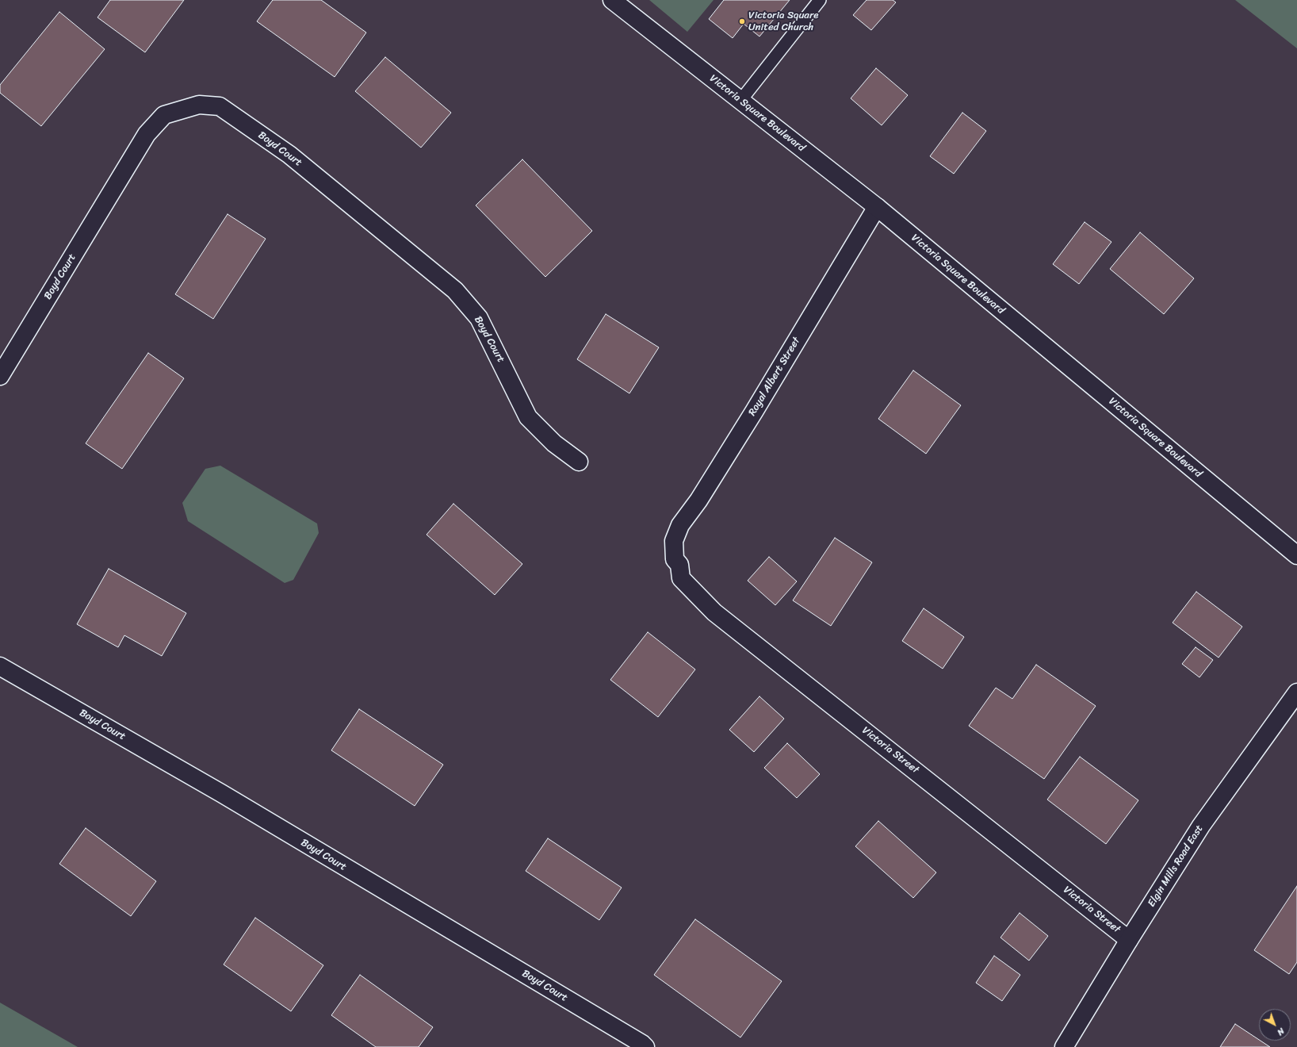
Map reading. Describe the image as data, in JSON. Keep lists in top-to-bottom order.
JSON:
{
  "streets": {
    "street": [
      "Victoria Square Boulevard",
      "Boyd Court",
      "Royal Albert Street",
      "Victoria Street",
      "Elgin Mills Road East"
    ]
  },
  "crossings": [
    ["Victoria Square Boulevard", "Royal Albert Street"],
    ["Royal Albert Street", "Victoria Street"],
    ["Victoria Street", "Elgin Mills Road East"]
  ],
  "places": ["Victoria Square United Church"],
  "north": "bottom right"
}
